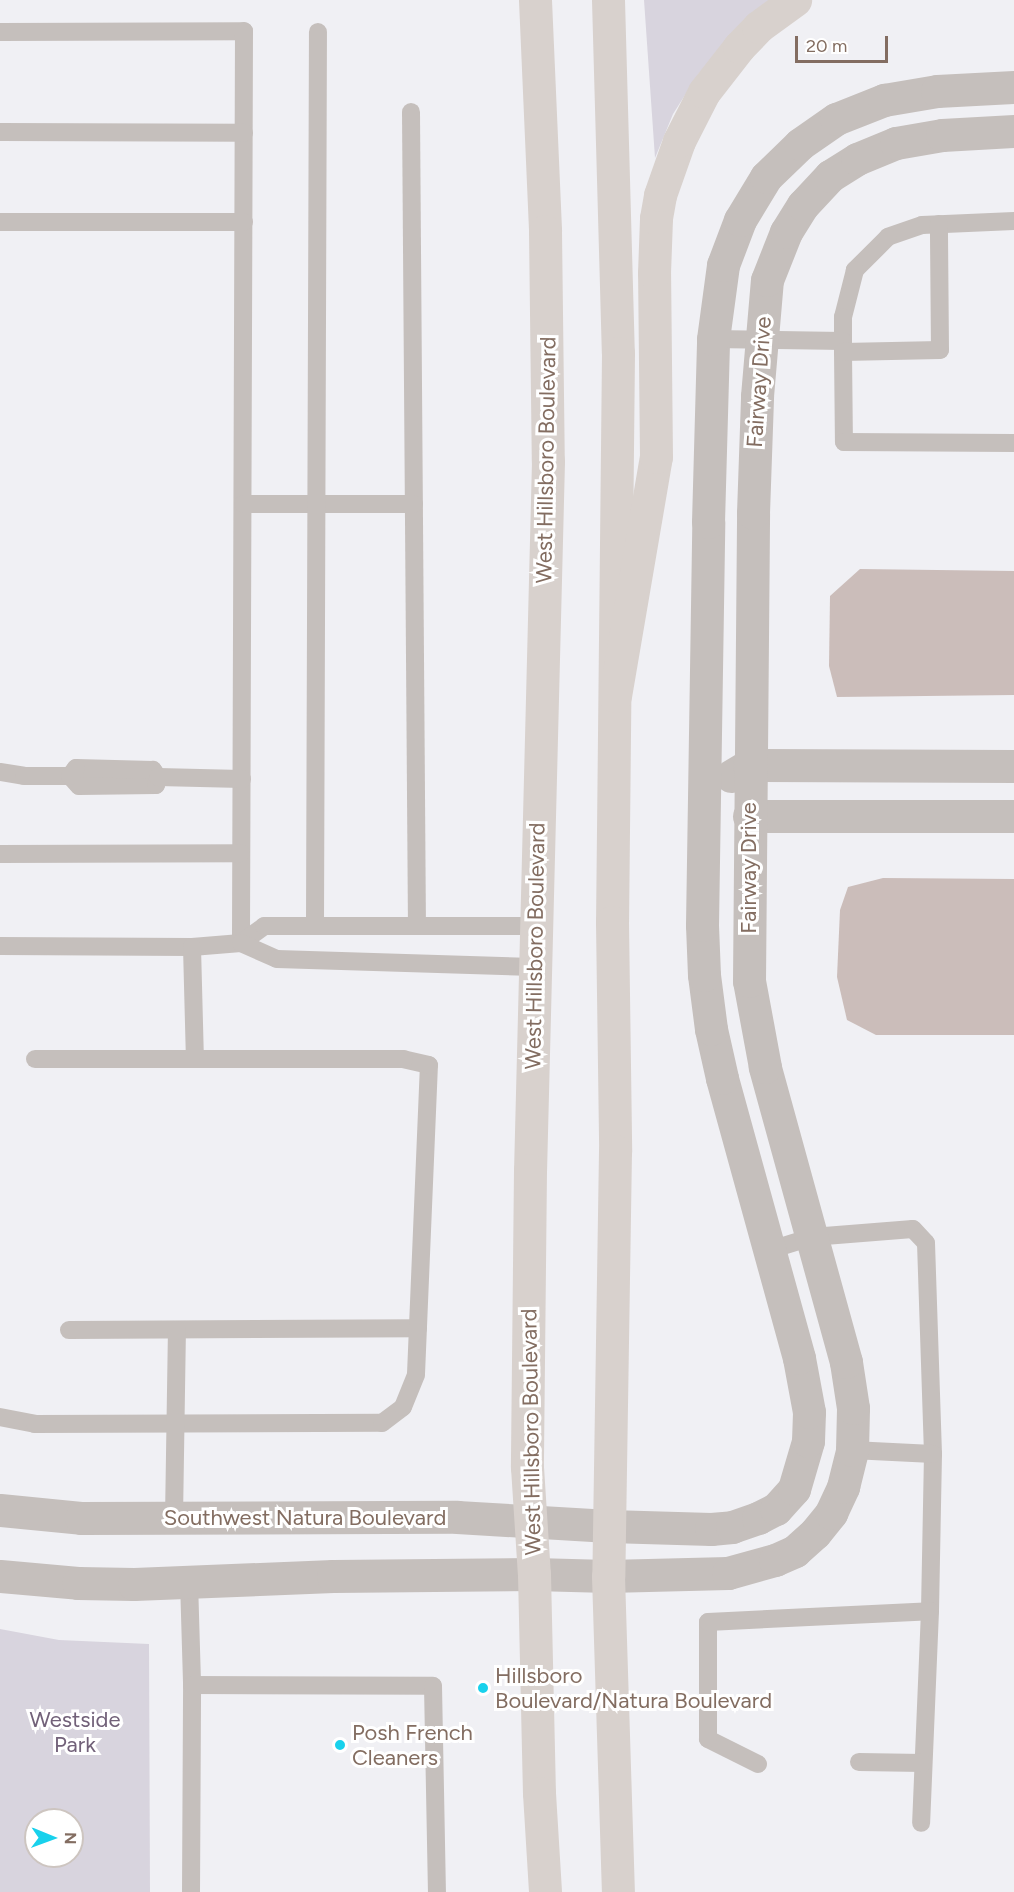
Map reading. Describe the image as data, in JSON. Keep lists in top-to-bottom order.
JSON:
{
  "streets": {
    "main road": ["West Hillsboro Boulevard"],
    "street": ["Fairway Drive", "Southwest Natura Boulevard"]
  },
  "crossings": [
    ["Fairway Drive", "Southwest Natura Boulevard"],
    ["West Hillsboro Boulevard", "Southwest Natura Boulevard"]
  ],
  "parks": ["Westside Park"],
  "places": ["Hillsboro Boulevard/Natura Boulevard", "Posh French Cleaners"],
  "scale_bar": "20 m",
  "north": "right"
}
